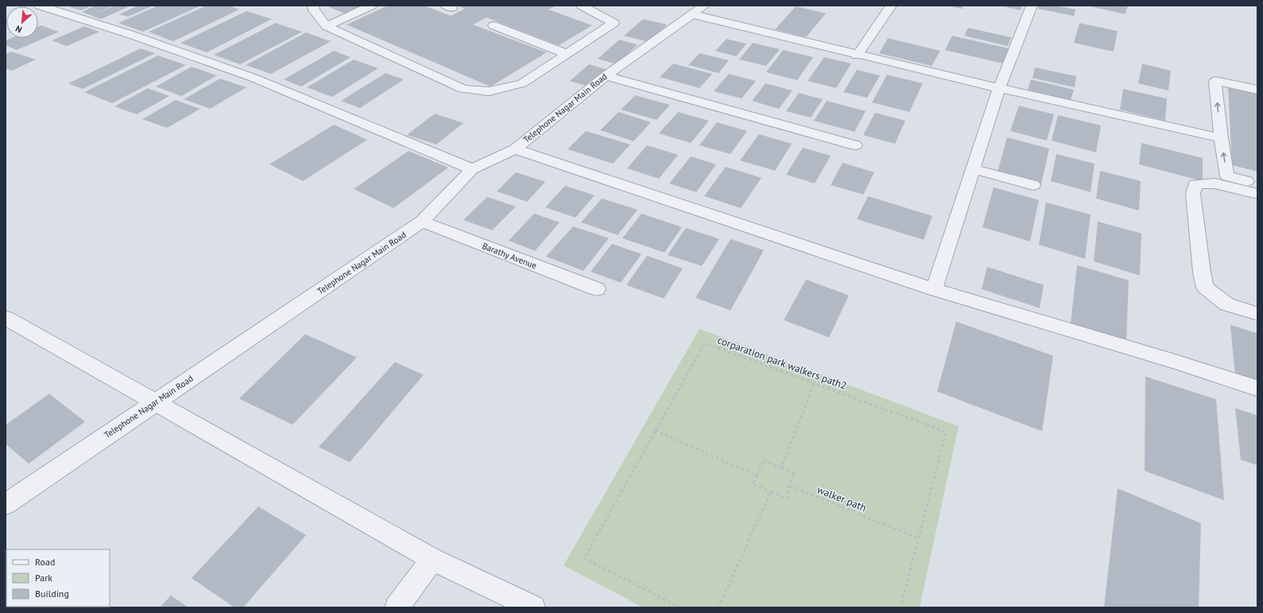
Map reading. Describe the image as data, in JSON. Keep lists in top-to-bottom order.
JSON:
{
  "streets": {
    "street": ["Telephone Nagar Main Road", "Barathy Avenue"],
    "path": ["corparation park walkers path2", "walker path"]
  },
  "crossings": [
    ["Telephone Nagar Main Road", "Barathy Avenue"],
    ["corparation park walkers path2", "walker path"]
  ],
  "legend": ["Road", "Park", "Building"],
  "north": "bottom left"
}
